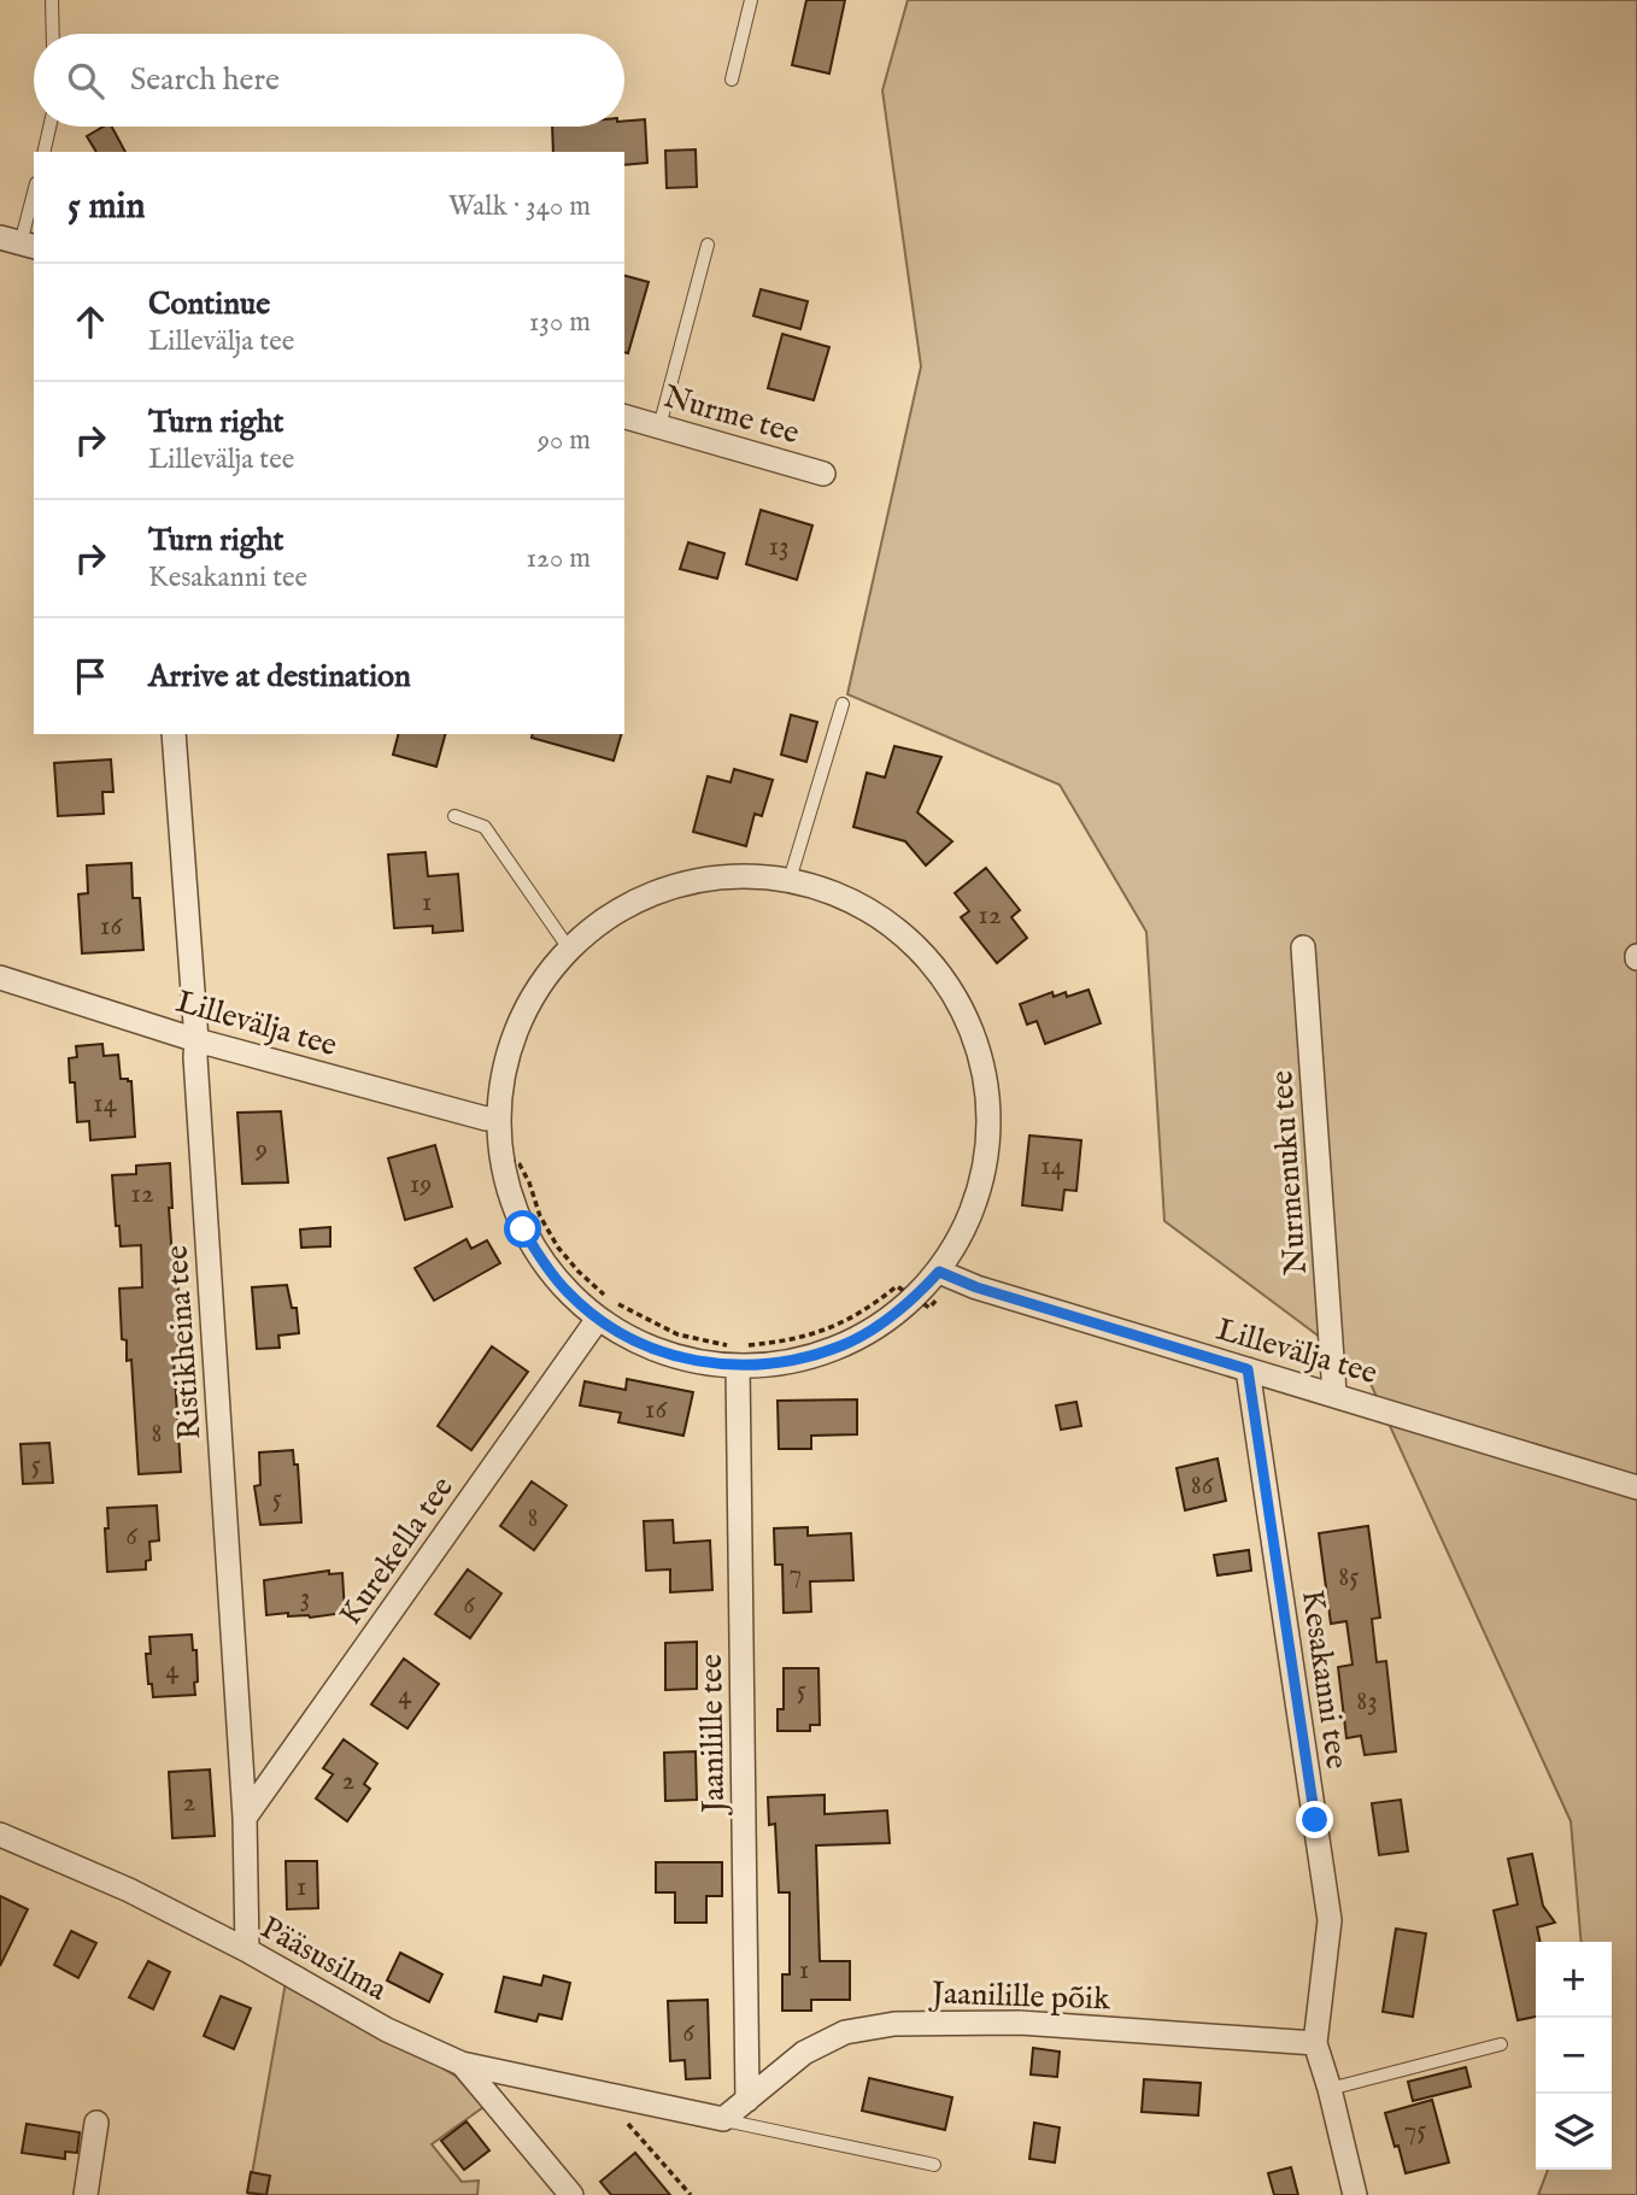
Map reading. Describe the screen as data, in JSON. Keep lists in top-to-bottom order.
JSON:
{
  "streets": {
    "street": [
      "Nurme tee",
      "Lillevälja tee",
      "Nurmenuku tee",
      "Ristikheina tee",
      "Kurekella tee",
      "Kesakanni tee",
      "Jaanilille tee",
      "Pääsusilma",
      "Jaanilille põik"
    ]
  },
  "crossings": [
    ["Lillevälja tee", "Nurmenuku tee"],
    ["Lillevälja tee", "Ristikheina tee"],
    ["Lillevälja tee", "Kesakanni tee"],
    ["Ristikheina tee", "Kurekella tee"],
    ["Ristikheina tee", "Pääsusilma"],
    ["Kesakanni tee", "Jaanilille põik"],
    ["Jaanilille tee", "Jaanilille põik"]
  ],
  "house_numbers": [
    "13",
    "1",
    "12",
    "16",
    "14",
    "9",
    "14",
    "19",
    "12",
    "16",
    "8",
    "5",
    "86",
    "5",
    "8",
    "6",
    "7",
    "85",
    "3",
    "6",
    "4",
    "5",
    "4",
    "83",
    "2",
    "2",
    "1",
    "1",
    "6",
    "75"
  ],
  "page": {
    "search": "Search here",
    "heading": ["5 min", "Walk · 340 m"],
    "list": [
      ["Continue", "Lillevälja tee", "130 m"],
      ["Turn right", "Lillevälja tee", "90 m"],
      ["Turn right", "Kesakanni tee", "120 m"],
      "Arrive at destination"
    ],
    "map_buttons": ["+", "−"]
  }
}
